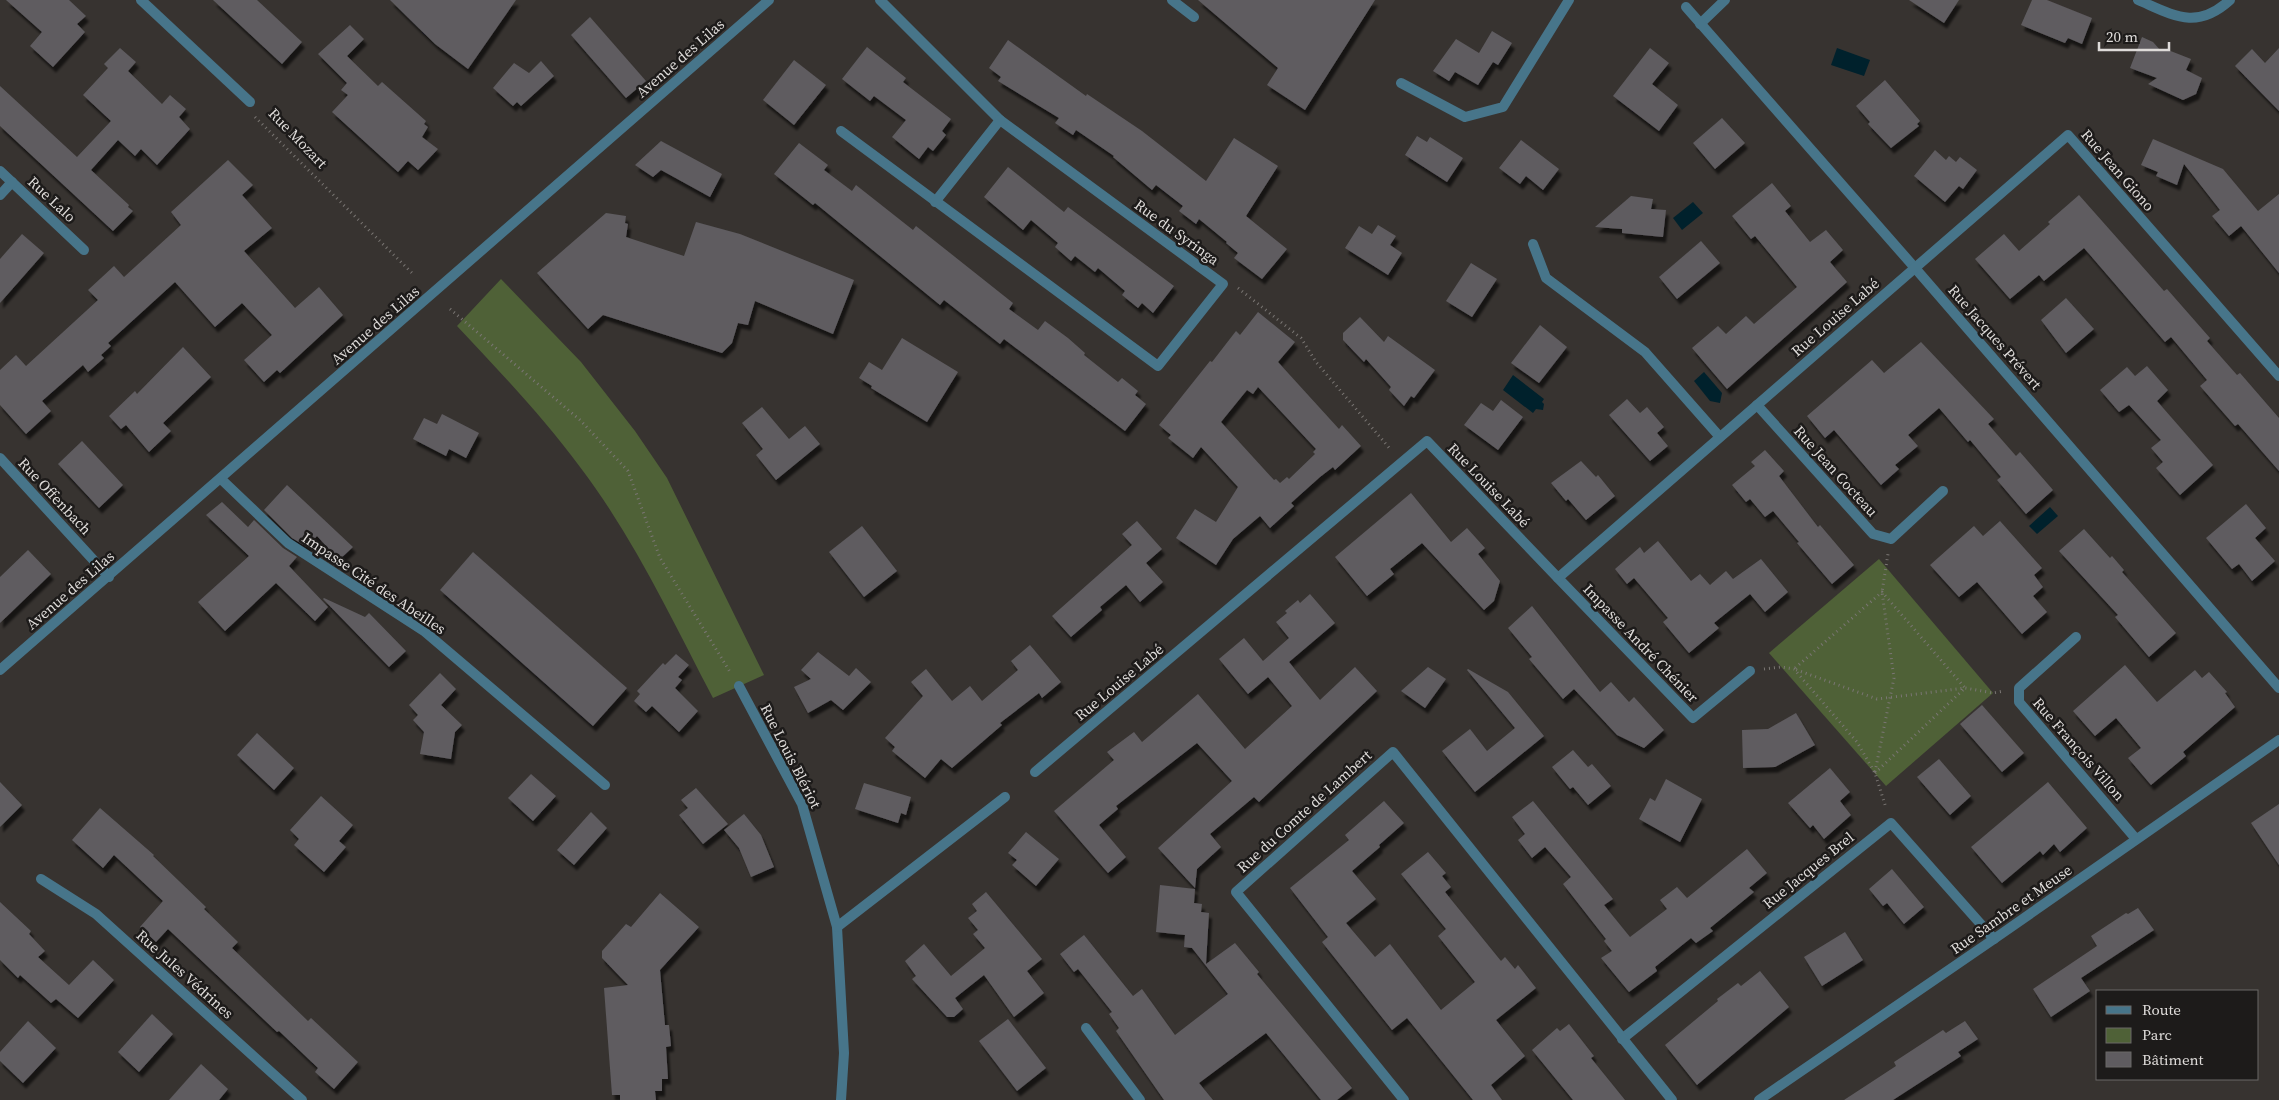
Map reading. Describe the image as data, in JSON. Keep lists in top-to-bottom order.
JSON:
{
  "streets": {
    "street": [
      "Avenue des Lilas",
      "Rue Mozart",
      "Rue Jean Giono",
      "Rue Lalo",
      "Rue du Syringa",
      "Rue Louise Labé",
      "Rue Jacques Prévert",
      "Rue Jean Cocteau",
      "Rue Offenbach",
      "Impasse Cité des Abeilles",
      "Impasse André Chénier",
      "Rue François Villon",
      "Rue Louis Blériot",
      "Rue du Comte de Lambert",
      "Rue Jacques Brel",
      "Rue Sambre et Meuse",
      "Rue Jules Védrines"
    ]
  },
  "crossings": [
    ["Avenue des Lilas", "Rue Offenbach"],
    ["Avenue des Lilas", "Impasse Cité des Abeilles"],
    ["Rue Jean Giono", "Rue Louise Labé"],
    ["Rue Jean Giono", "Rue Jacques Prévert"],
    ["Rue Louise Labé", "Rue Jacques Prévert"],
    ["Rue Louise Labé", "Rue Jean Cocteau"],
    ["Rue Louise Labé", "Impasse André Chénier"],
    ["Rue François Villon", "Rue Sambre et Meuse"],
    ["Rue du Comte de Lambert", "Rue Jacques Brel"]
  ],
  "legend": ["Route", "Parc", "Bâtiment"],
  "scale_bar": "20 m"
}
